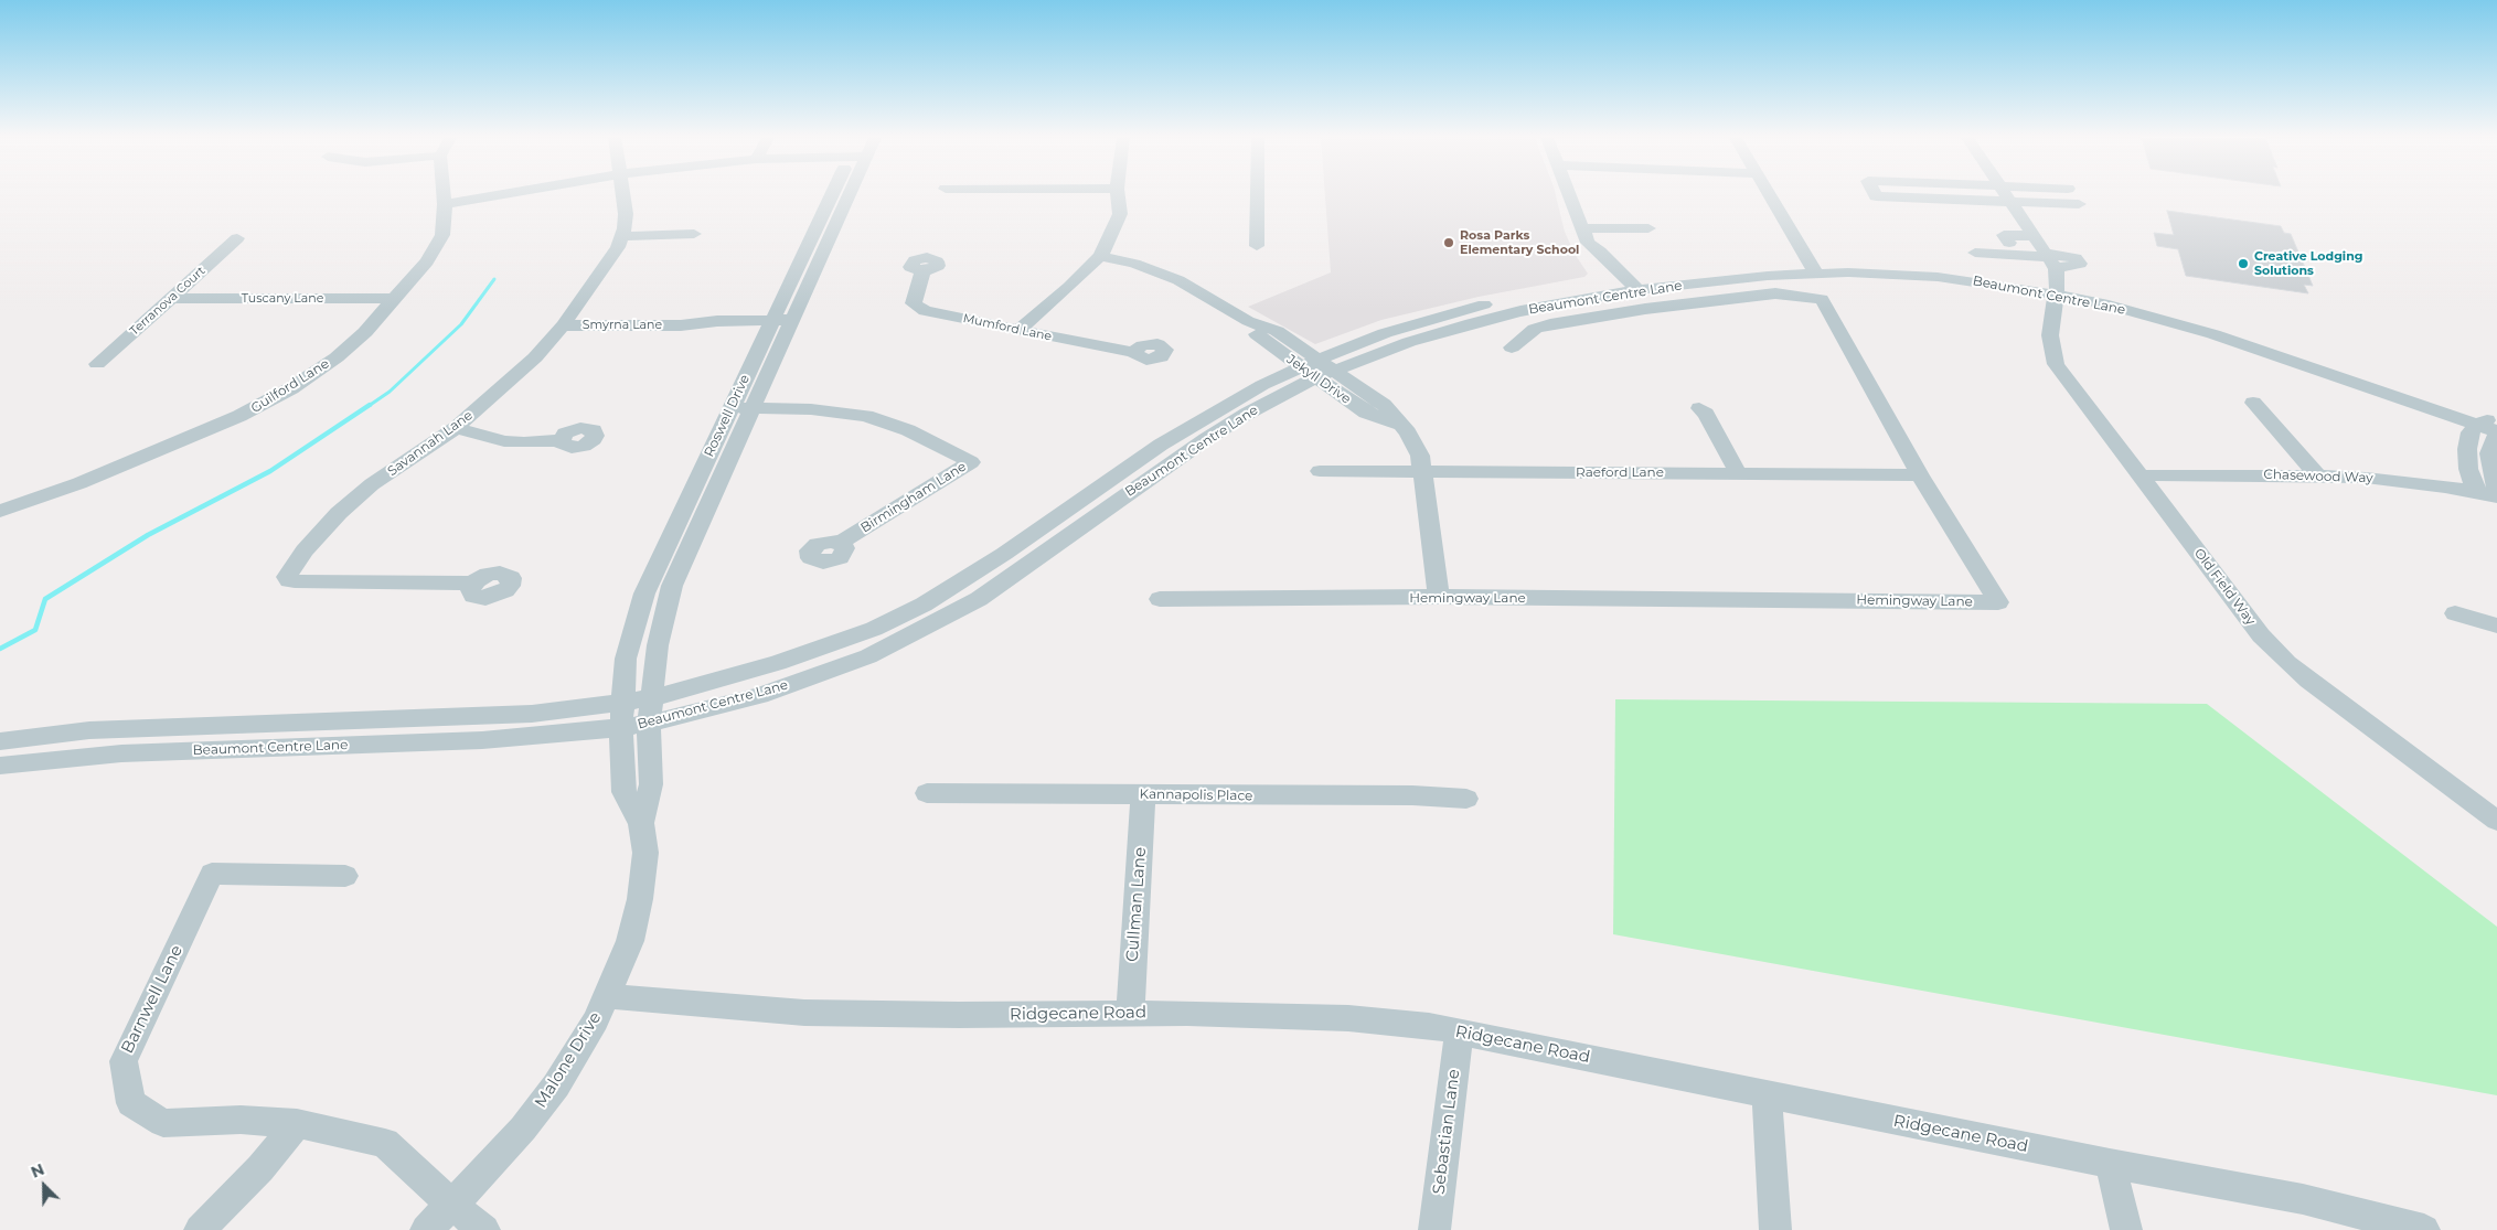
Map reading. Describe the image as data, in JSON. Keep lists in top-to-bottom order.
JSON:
{
  "streets": {
    "street": [
      "Beaumont Centre Lane",
      "Tuscany Lane",
      "Terranova Court",
      "Smyrna Lane",
      "Mumford Lane",
      "Jekyll Drive",
      "Guilford Lane",
      "Roswell Drive",
      "Savannah Lane",
      "Raeford Lane",
      "Chasewood Way",
      "Birmingham Lane",
      "Old Field Way",
      "Hemingway Lane",
      "Kannapolis Place",
      "Cullman Lane",
      "Barnwell Lane",
      "Ridgecane Road",
      "Malone Drive",
      "Sebastian Lane"
    ]
  },
  "crossings": [
    ["Beaumont Centre Lane", "Jekyll Drive"],
    ["Beaumont Centre Lane", "Roswell Drive"],
    ["Beaumont Centre Lane", "Old Field Way"],
    ["Beaumont Centre Lane", "Malone Drive"],
    ["Tuscany Lane", "Terranova Court"],
    ["Tuscany Lane", "Guilford Lane"],
    ["Smyrna Lane", "Roswell Drive"],
    ["Smyrna Lane", "Savannah Lane"],
    ["Jekyll Drive", "Raeford Lane"],
    ["Jekyll Drive", "Hemingway Lane"],
    ["Roswell Drive", "Birmingham Lane"],
    ["Roswell Drive", "Malone Drive"],
    ["Raeford Lane", "Hemingway Lane"],
    ["Chasewood Way", "Old Field Way"],
    ["Kannapolis Place", "Cullman Lane"],
    ["Cullman Lane", "Ridgecane Road"],
    ["Barnwell Lane", "Malone Drive"],
    ["Ridgecane Road", "Malone Drive"],
    ["Ridgecane Road", "Sebastian Lane"]
  ],
  "places": ["Rosa Parks Elementary School", "Creative Lodging Solutions"],
  "north": "top left"
}
